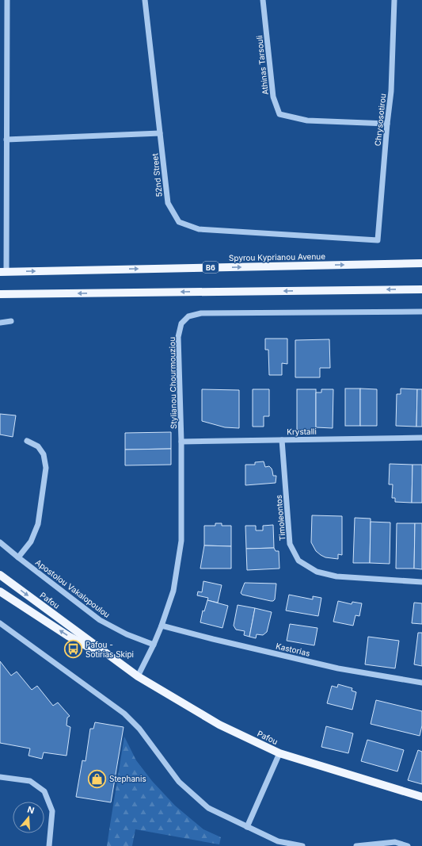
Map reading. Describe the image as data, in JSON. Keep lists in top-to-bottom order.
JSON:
{
  "streets": {
    "main road": ["Spyrou Kyprianou Avenue", "B6", "Pafou"],
    "street": [
      "Athinas Tarsouli",
      "Chrysosotirou",
      "52nd Street",
      "Stylianou Chourmouziou",
      "Krystalli",
      "Timoleontos",
      "Apostolou Vakalopoulou",
      "Kastorias"
    ]
  },
  "crossings": [
    ["Athinas Tarsouli", "Chrysosotirou"],
    ["Chrysosotirou", "52nd Street"],
    ["Stylianou Chourmouziou", "Krystalli"],
    ["Stylianou Chourmouziou", "Apostolou Vakalopoulou"],
    ["Stylianou Chourmouziou", "Pafou"],
    ["Stylianou Chourmouziou", "Kastorias"],
    ["Krystalli", "Timoleontos"]
  ],
  "places": {
    "bus stop": ["Pafou - Sotirias Skipi"],
    "shop": ["Stephanis"]
  },
  "north": "top"
}
